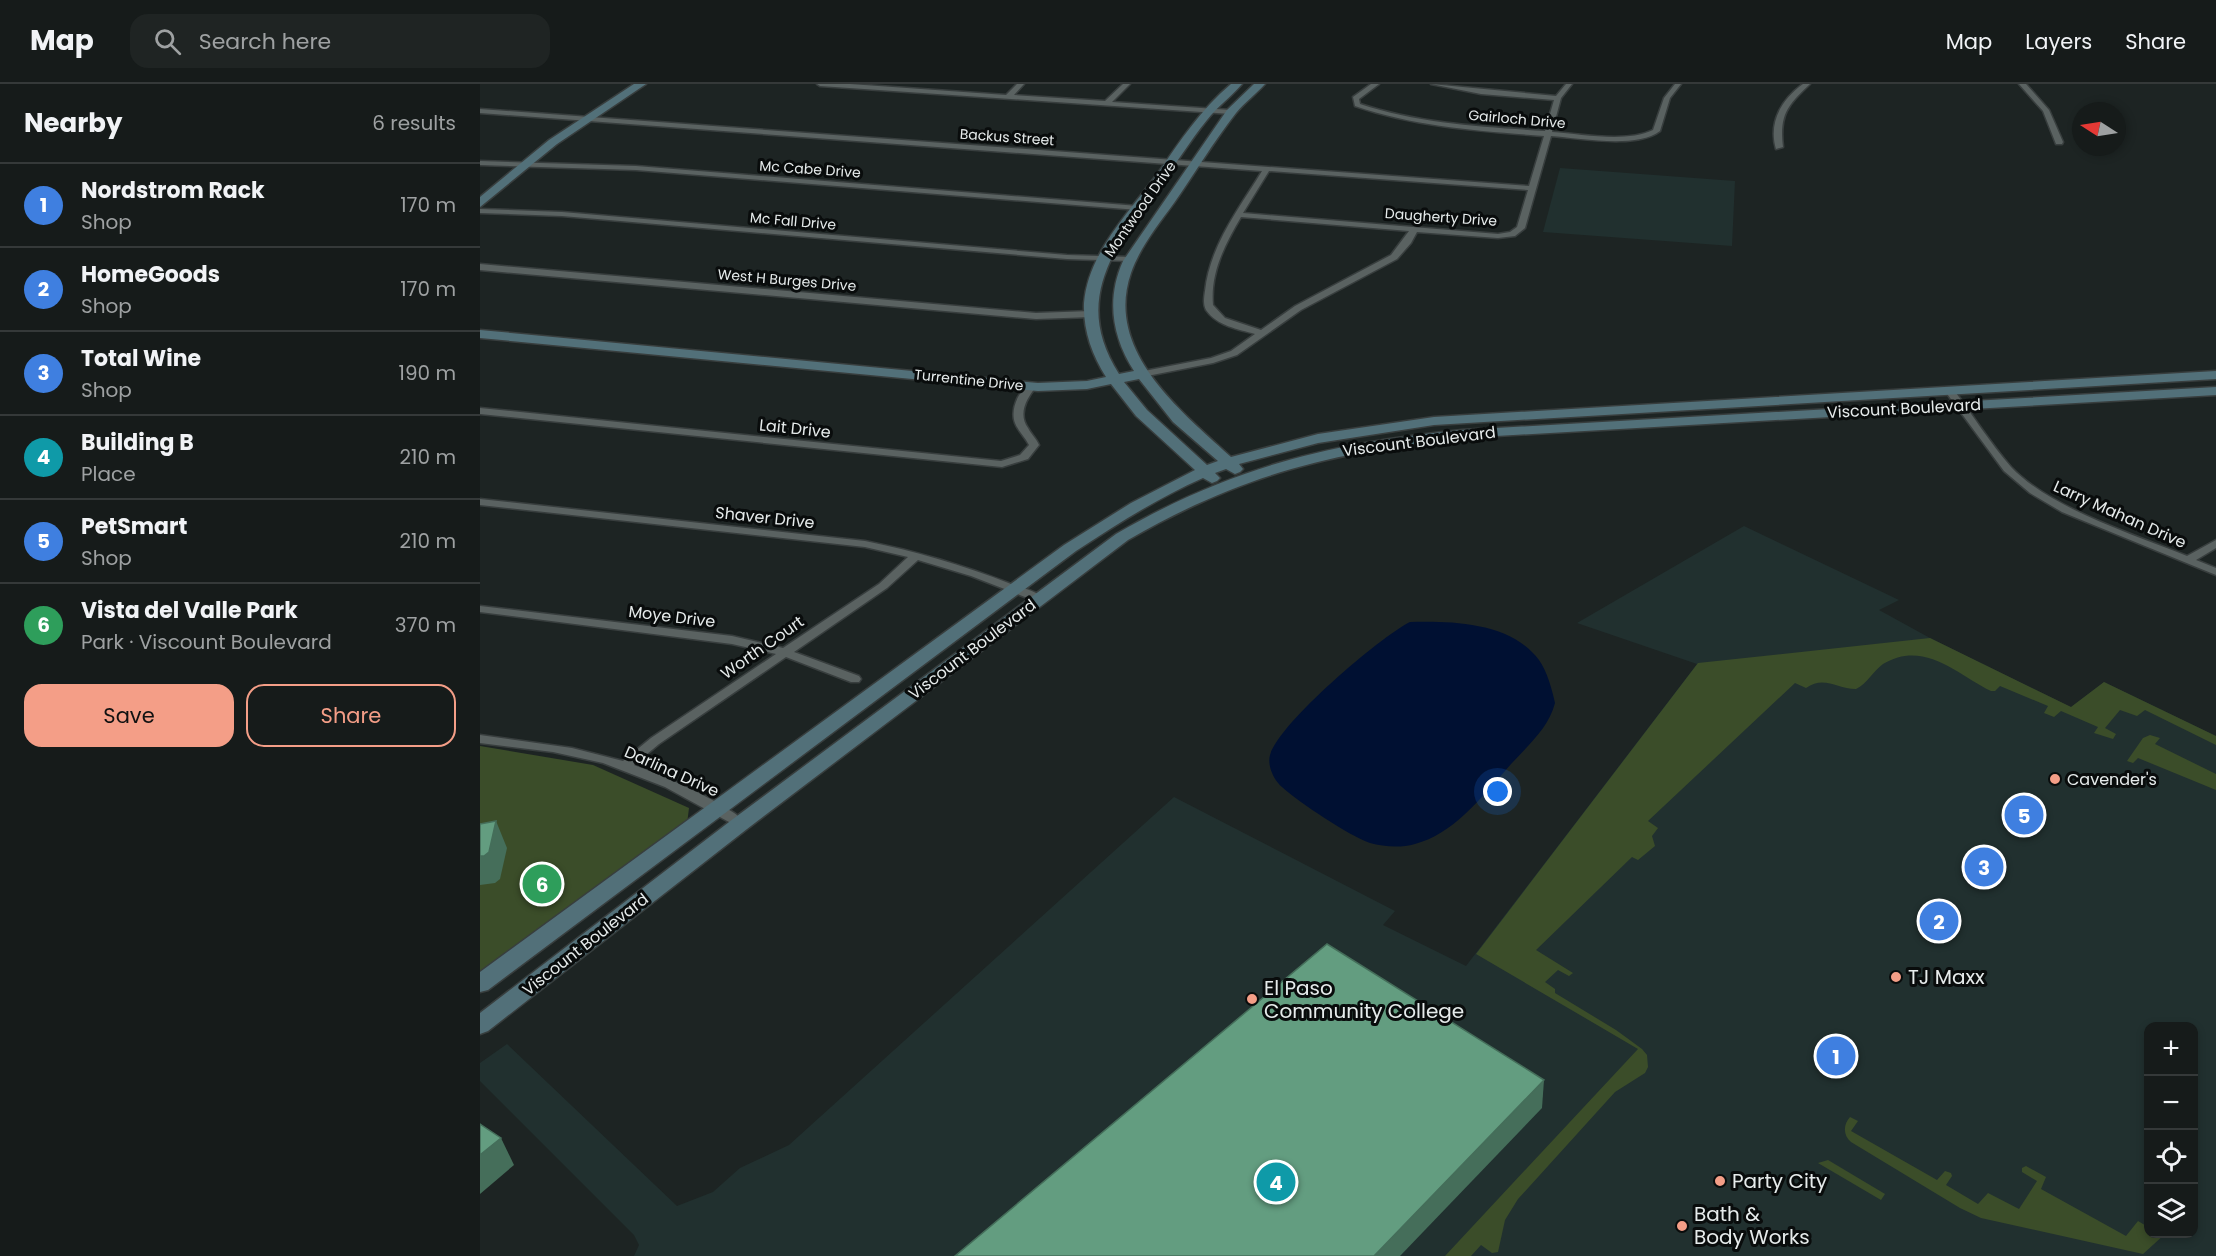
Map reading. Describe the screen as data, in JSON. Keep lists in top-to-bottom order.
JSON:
{
  "streets": {
    "main road": ["Montwood Drive", "Turrentine Drive", "Viscount Boulevard"],
    "street": [
      "Gairloch Drive",
      "Backus Street",
      "Mc Cabe Drive",
      "Daugherty Drive",
      "Mc Fall Drive",
      "West H Burges Drive",
      "Lait Drive",
      "Larry Mahan Drive",
      "Shaver Drive",
      "Moye Drive",
      "Worth Court",
      "Darlina Drive"
    ]
  },
  "crossings": [
    ["Gairloch Drive", "Daugherty Drive"],
    ["Backus Street", "Montwood Drive"],
    ["Backus Street", "Daugherty Drive"],
    ["Mc Cabe Drive", "Montwood Drive"],
    ["Montwood Drive", "Mc Fall Drive"],
    ["Montwood Drive", "West H Burges Drive"],
    ["Montwood Drive", "Turrentine Drive"],
    ["Montwood Drive", "Viscount Boulevard"],
    ["Daugherty Drive", "Turrentine Drive"],
    ["Turrentine Drive", "Lait Drive"],
    ["Viscount Boulevard", "Larry Mahan Drive"],
    ["Viscount Boulevard", "Shaver Drive"],
    ["Viscount Boulevard", "Darlina Drive"],
    ["Shaver Drive", "Worth Court"],
    ["Moye Drive", "Worth Court"],
    ["Worth Court", "Darlina Drive"]
  ],
  "places": [
    "Cavender's",
    "TJ Maxx",
    "El Paso Community College",
    "Party City",
    "Bath & Body Works"
  ],
  "north": "left",
  "page": {
    "header": "Map",
    "search": "Search here",
    "nav": ["Map", "Layers", "Share"],
    "heading": ["Nearby", "6 results"],
    "list": [
      {
        "mark": "1",
        "name": "Nordstrom Rack",
        "note": "Shop",
        "value": "170 m"
      },
      {
        "mark": "2",
        "name": "HomeGoods",
        "note": "Shop",
        "value": "170 m"
      },
      {
        "mark": "3",
        "name": "Total Wine",
        "note": "Shop",
        "value": "190 m"
      },
      {
        "mark": "4",
        "name": "Building B",
        "note": "Place",
        "value": "210 m"
      },
      {
        "mark": "5",
        "name": "PetSmart",
        "note": "Shop",
        "value": "210 m"
      },
      {
        "mark": "6",
        "name": "Vista del Valle Park",
        "note": "Park · Viscount Boulevard",
        "value": "370 m"
      }
    ],
    "buttons": ["Save", "Share"],
    "pins": [
      "5",
      "3",
      "6",
      "2",
      "1",
      "4"
    ],
    "map_buttons": ["+", "−"]
  }
}
